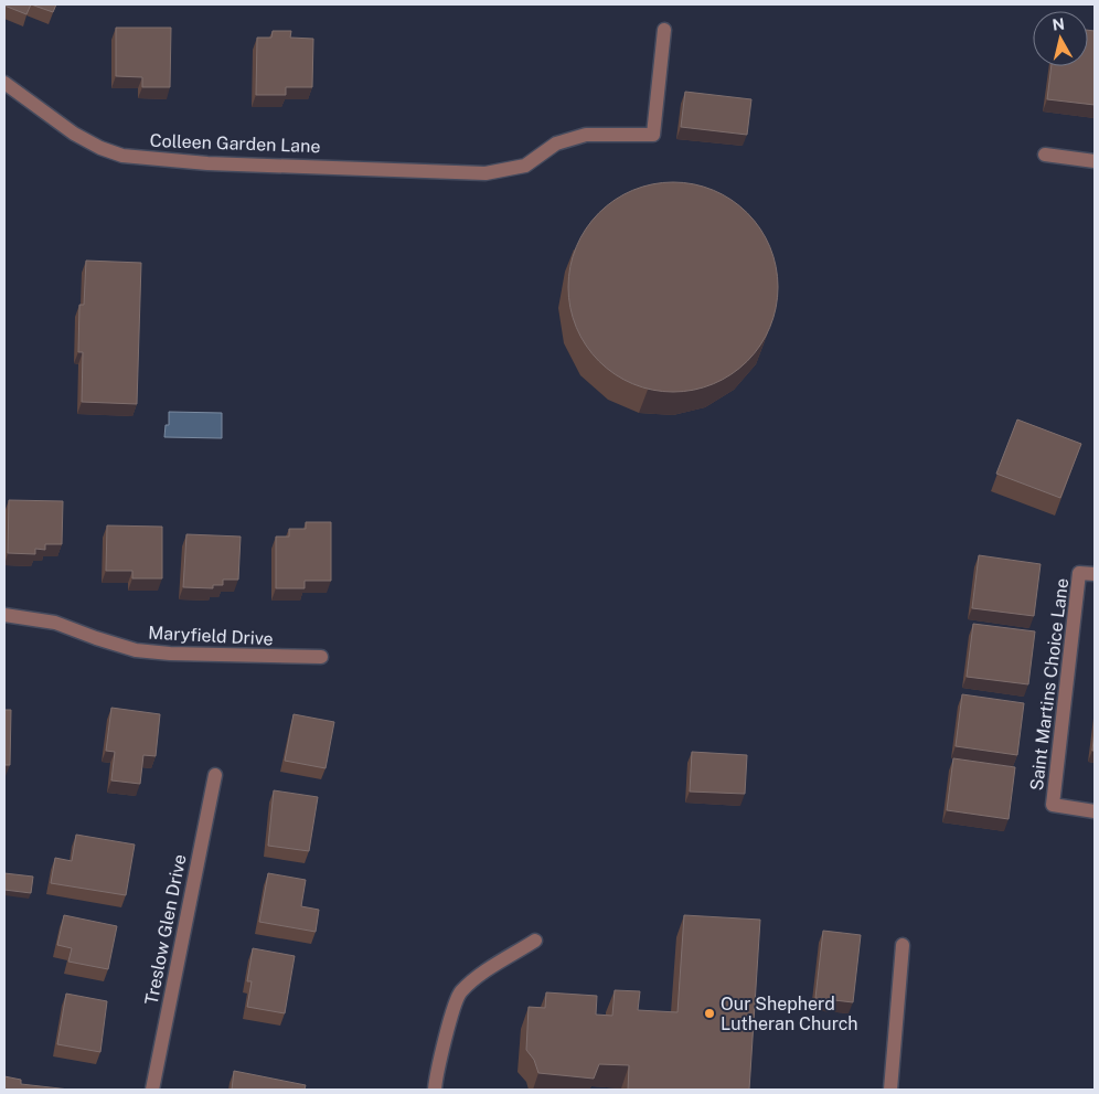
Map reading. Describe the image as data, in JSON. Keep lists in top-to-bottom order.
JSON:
{
  "streets": {
    "street": [
      "Colleen Garden Lane",
      "Maryfield Drive",
      "Saint Martins Choice Lane",
      "Treslow Glen Drive"
    ]
  },
  "places": ["Our Shepherd Lutheran Church"],
  "north": "top"
}
